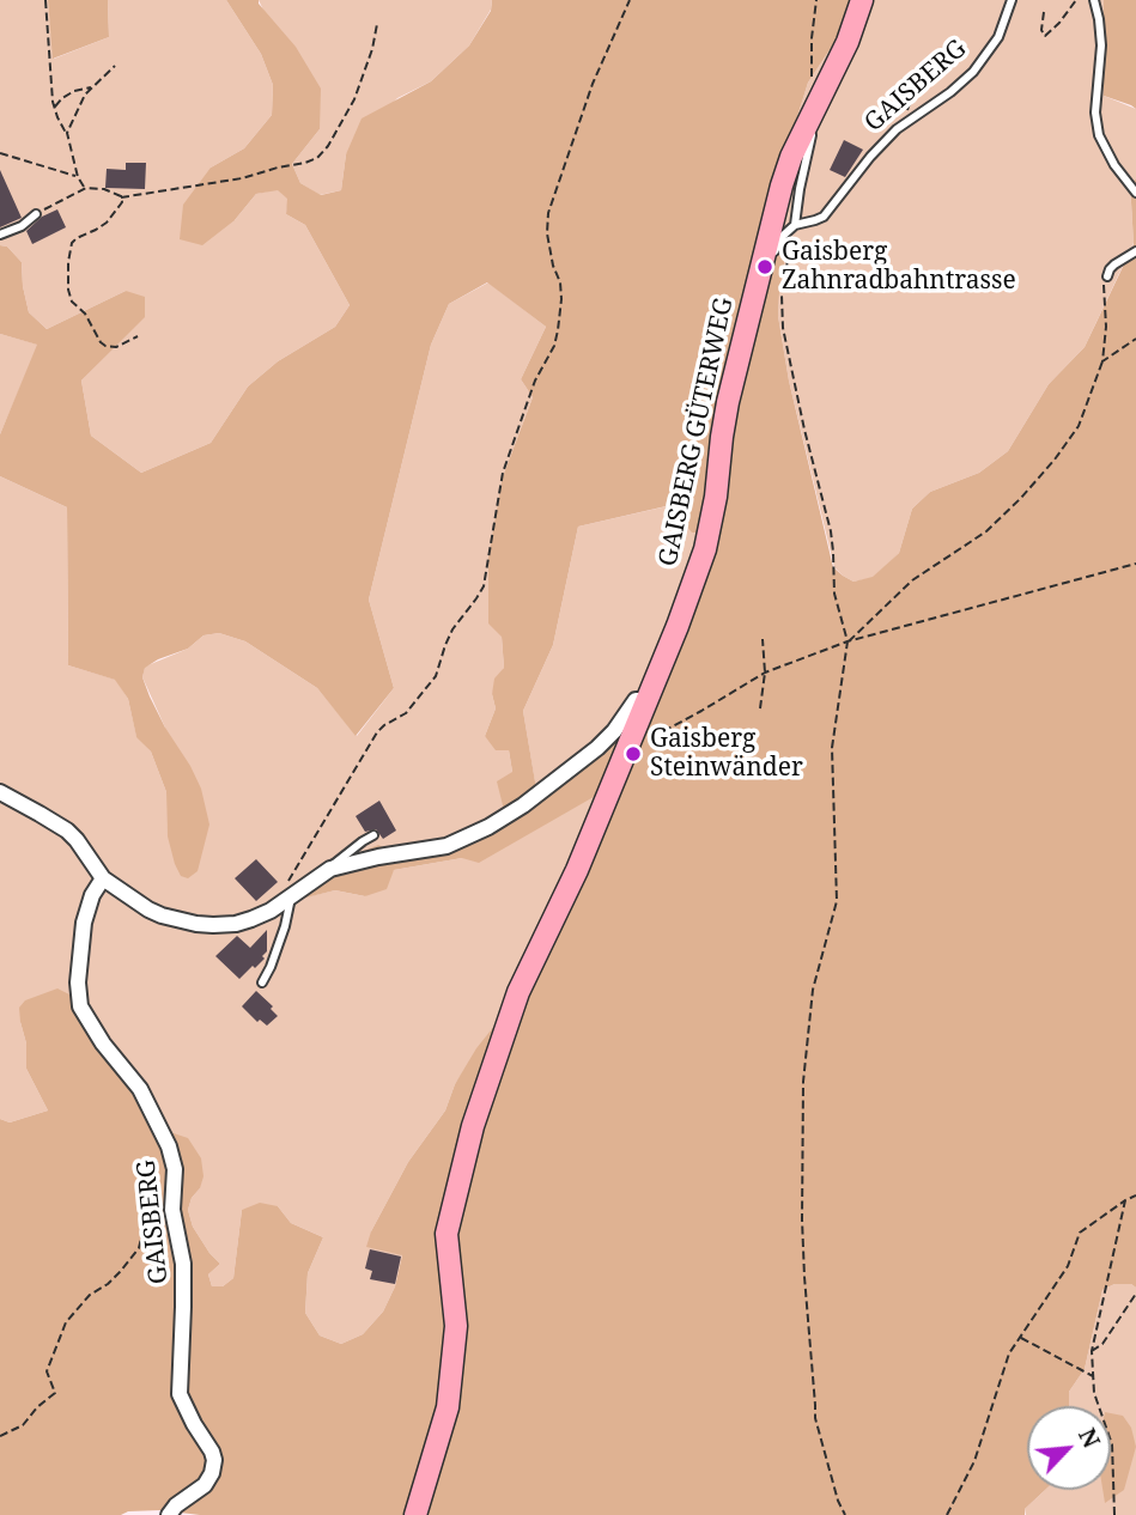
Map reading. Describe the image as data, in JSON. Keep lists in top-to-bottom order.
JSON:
{
  "streets": {
    "main road": ["GAISBERG GÜTERWEG"],
    "street": ["GAISBERG"]
  },
  "places": ["Gaisberg Zahnradbahntrasse", "Gaisberg Steinwänder"],
  "north": "top right"
}
